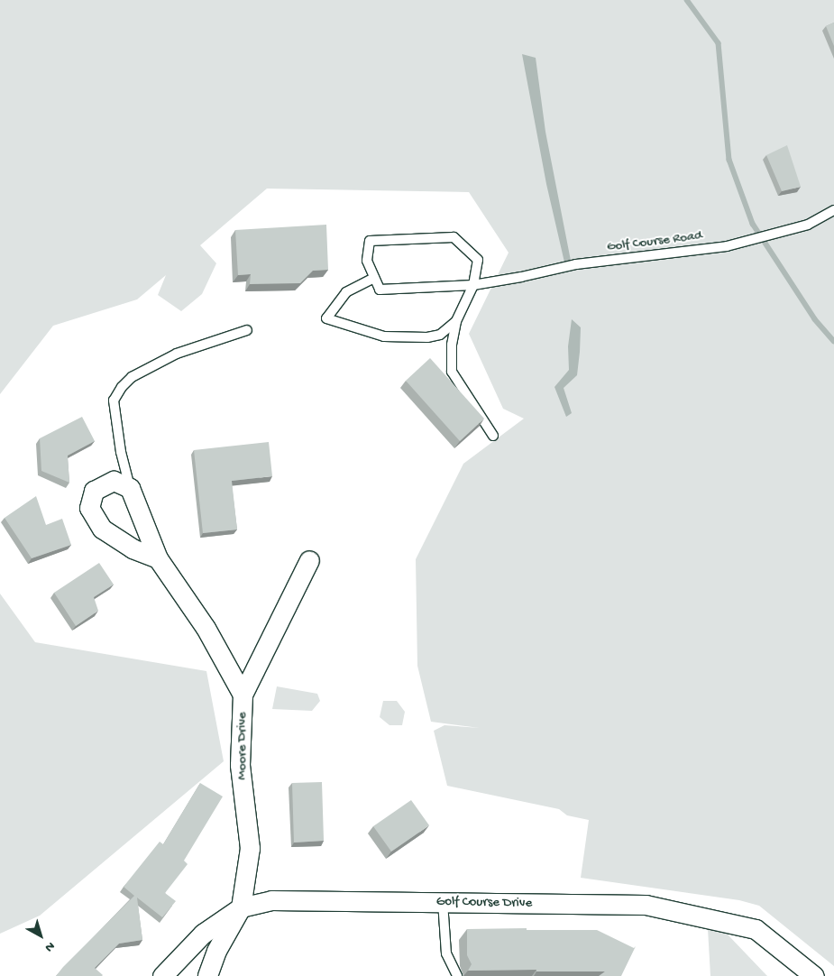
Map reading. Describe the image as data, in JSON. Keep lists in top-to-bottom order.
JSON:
{
  "streets": {
    "street": ["Moore Drive", "Golf Course Drive"],
    "lane": ["Golf Course Road"]
  },
  "crossings": [
    ["Moore Drive", "Golf Course Drive"]
  ],
  "north": "bottom right"
}
